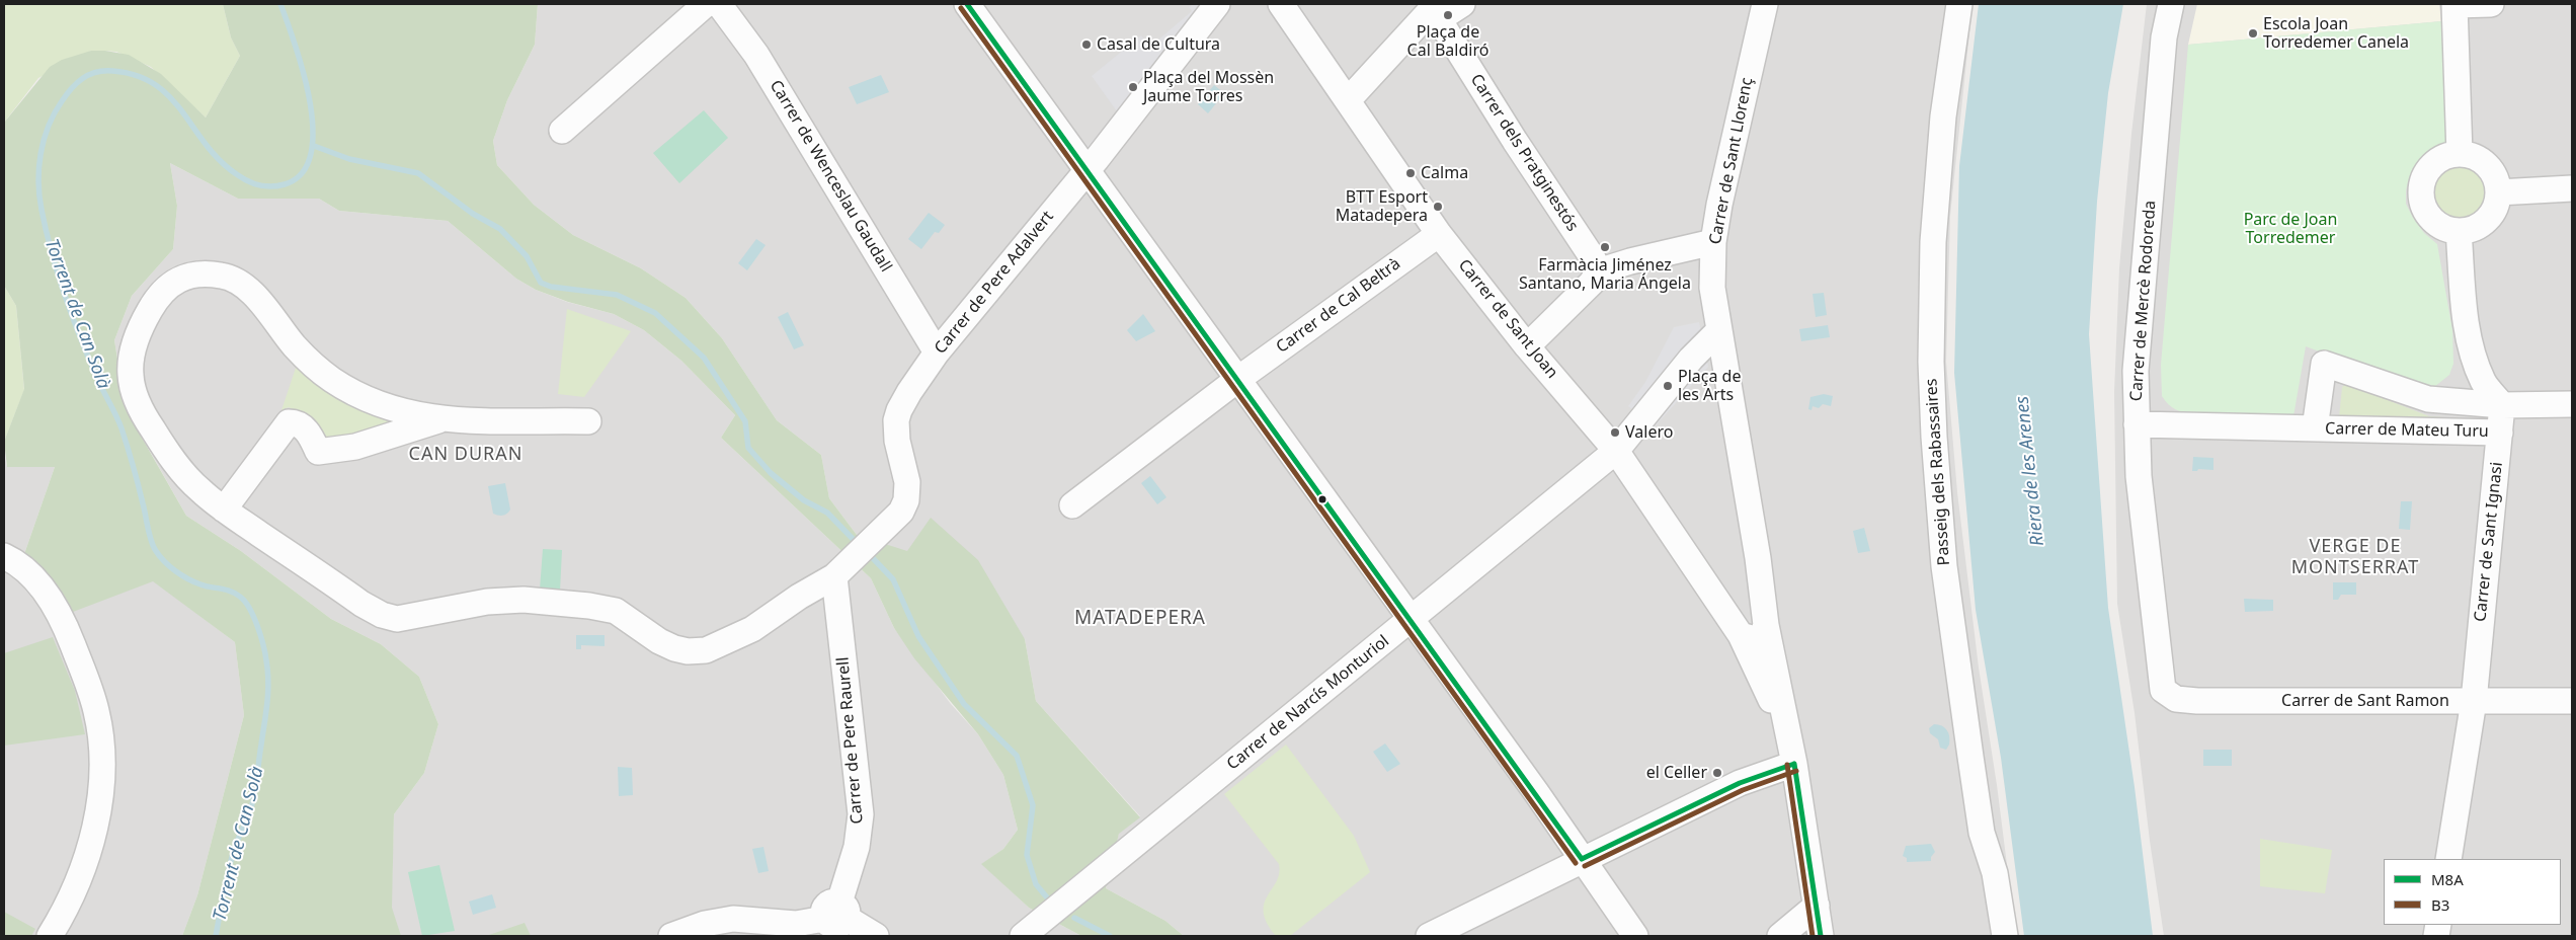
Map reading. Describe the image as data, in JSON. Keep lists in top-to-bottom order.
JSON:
{
  "streets": {
    "street": [
      "Carrer dels Pratginestós",
      "Carrer de Sant Llorenç",
      "Carrer de Wenceslau Gaudall",
      "Carrer de Pere Adalvert",
      "Carrer de Mercè Rodoreda",
      "Carrer de Cal Beltrà",
      "Carrer de Sant Joan",
      "Carrer de Mateu Turu",
      "Passeig dels Rabassaires",
      "Carrer de Sant Ignasi",
      "Carrer de Sant Ramon",
      "Carrer de Narcís Monturiol",
      "Carrer de Pere Raurell"
    ]
  },
  "crossings": [
    ["Carrer de Sant Llorenç", "Carrer de Sant Joan"],
    ["Carrer de Wenceslau Gaudall", "Carrer de Pere Adalvert"],
    ["Carrer de Pere Adalvert", "Carrer de Pere Raurell"],
    ["Carrer de Mercè Rodoreda", "Carrer de Mateu Turu"],
    ["Carrer de Mercè Rodoreda", "Carrer de Sant Ramon"],
    ["Carrer de Cal Beltrà", "Carrer de Sant Joan"],
    ["Carrer de Sant Joan", "Carrer de Narcís Monturiol"],
    ["Carrer de Mateu Turu", "Carrer de Sant Ignasi"],
    ["Carrer de Sant Ignasi", "Carrer de Sant Ramon"]
  ],
  "districts": ["CAN DURAN", "VERGE DE MONTSERRAT", "MATADEPERA"],
  "water": ["Torrent de Can Solà", "Riera de les Arenes"],
  "parks": ["Parc de Joan Torredemer"],
  "places": [
    "Plaça de Cal Baldiró",
    "Escola Joan Torredemer Canela",
    "Casal de Cultura",
    "Plaça del Mossèn Jaume Torres",
    "Calma",
    "BTT Esport Matadepera",
    "Farmàcia Jiménez Santano, Maria Ángela",
    "Plaça de les Arts",
    "Valero",
    "el Celler"
  ],
  "lines": ["transit line M8A", "transit line B3"],
  "legend": ["M8A", "B3"]
}
